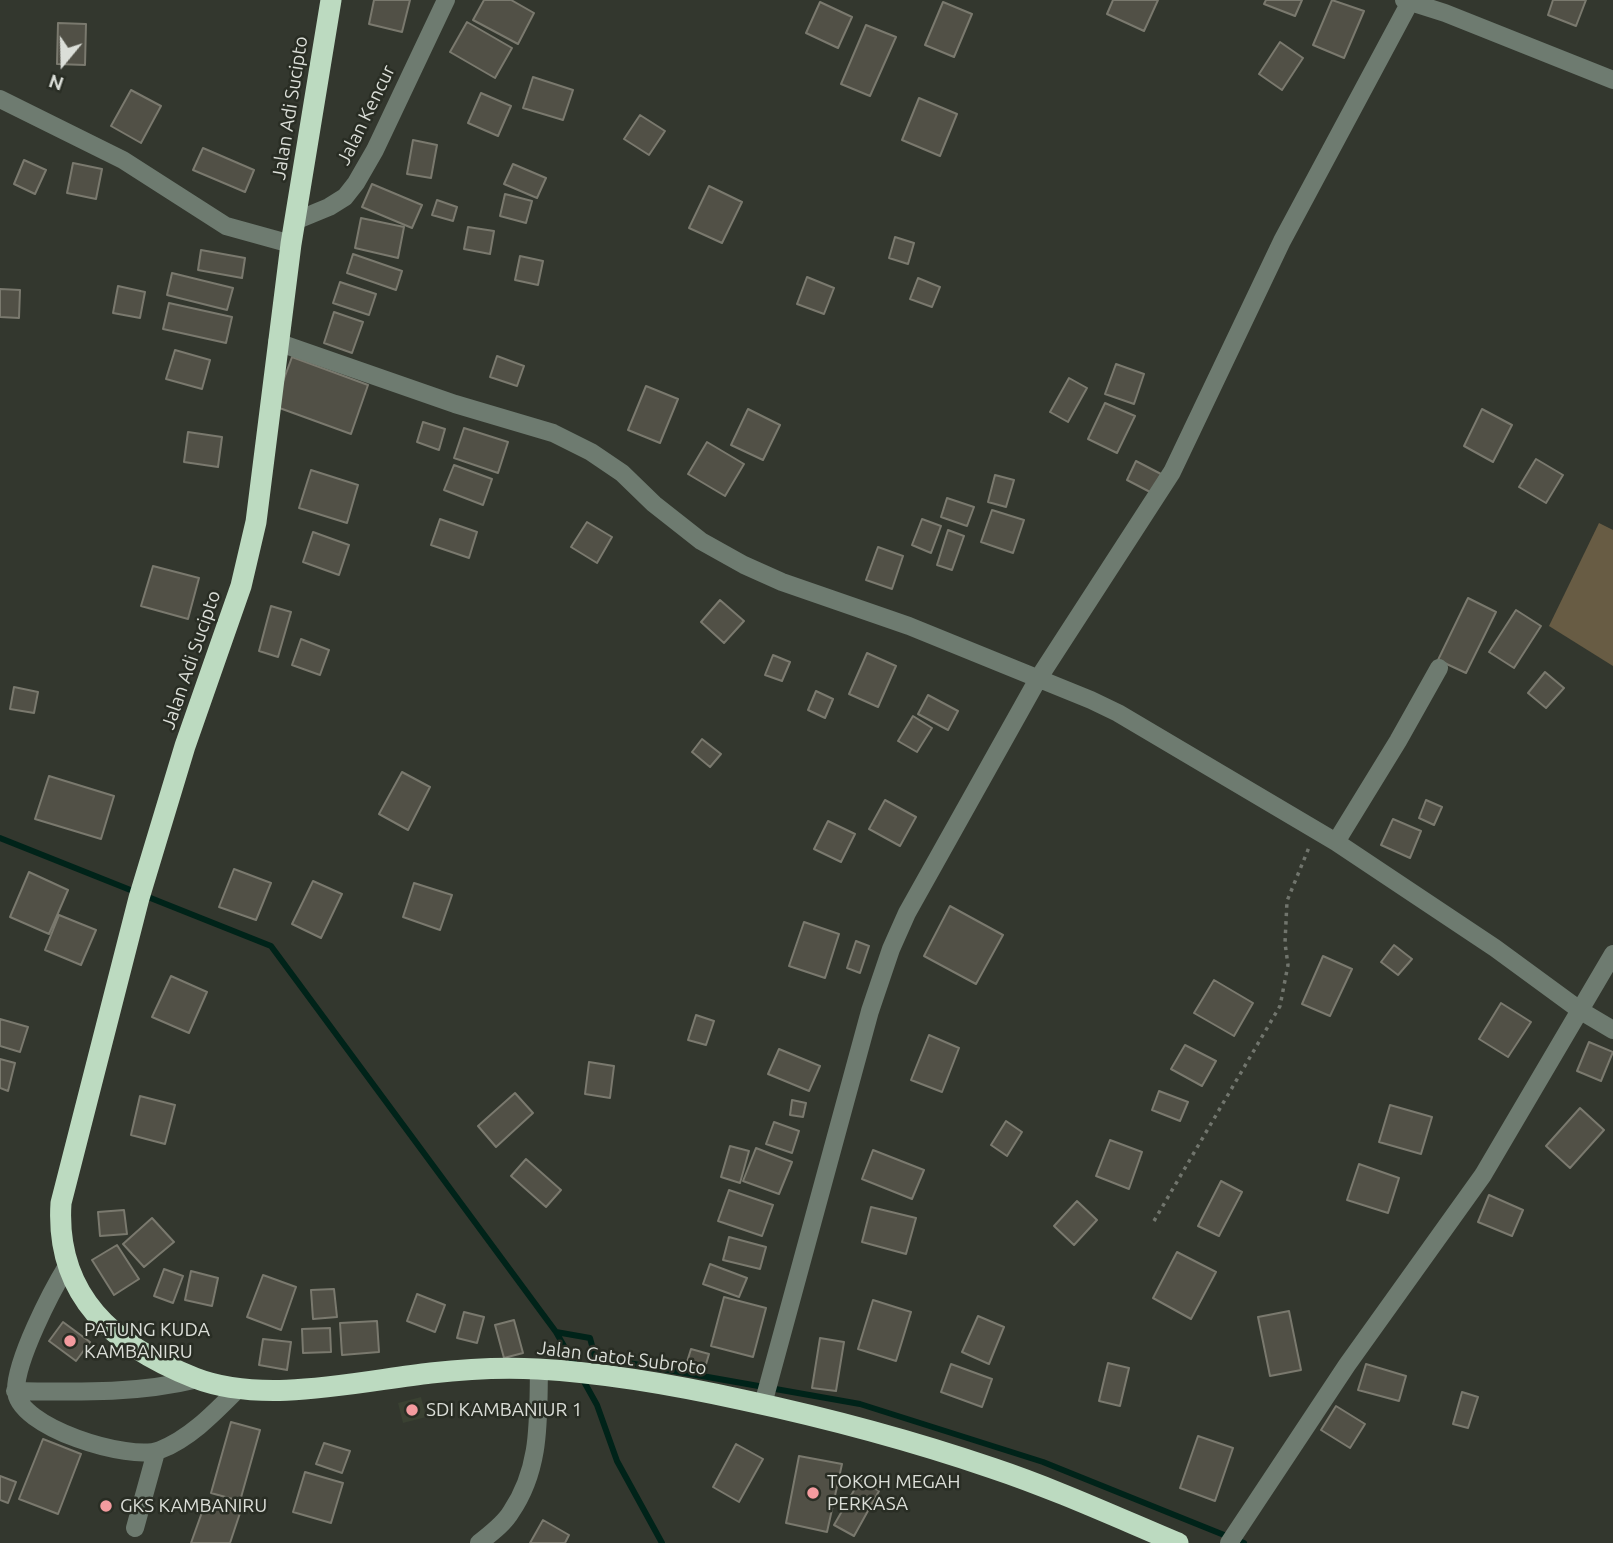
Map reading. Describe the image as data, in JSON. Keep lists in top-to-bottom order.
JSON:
{
  "streets": {
    "highway": ["Jalan Adi Sucipto", "Jalan Gatot Subroto"],
    "street": ["Jalan Kencur"]
  },
  "crossings": [
    ["Jalan Adi Sucipto", "Jalan Kencur"],
    ["Jalan Adi Sucipto", "Jalan Gatot Subroto"]
  ],
  "places": [
    "PATUNG KUDA KAMBANIRU",
    "SDI KAMBANIUR 1",
    "TOKOH MEGAH PERKASA",
    "GKS KAMBANIRU"
  ],
  "north": "bottom"
}
